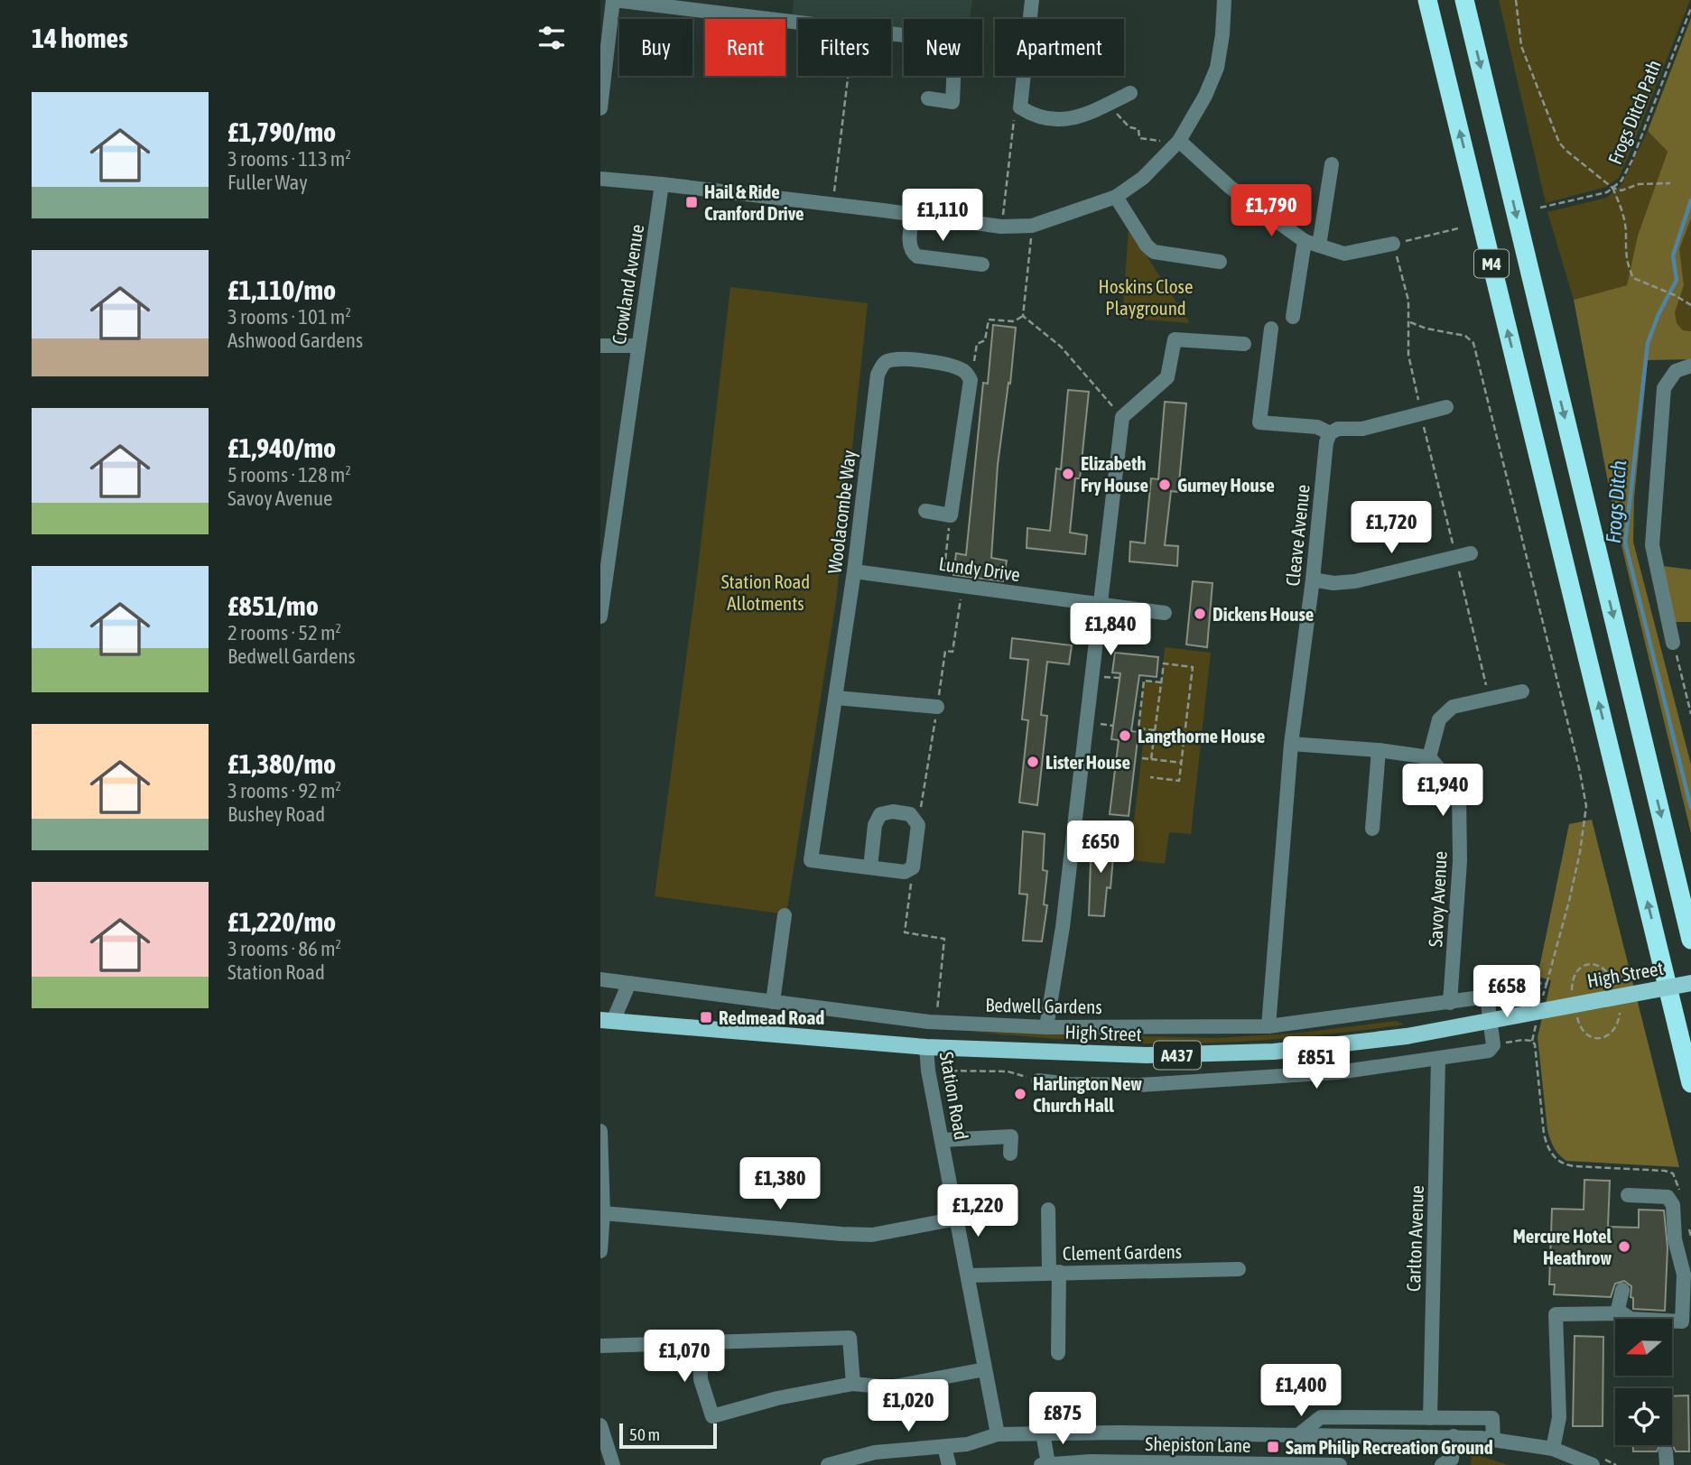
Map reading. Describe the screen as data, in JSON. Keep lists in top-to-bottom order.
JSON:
{
  "streets": {
    "highway": ["M4"],
    "main road": ["High Street", "A437", "Station Road"],
    "street": [
      "Crowland Avenue",
      "Woolacombe Way",
      "Cleave Avenue",
      "Lundy Drive",
      "Savoy Avenue",
      "Bedwell Gardens",
      "Carlton Avenue",
      "Clement Gardens",
      "Shepiston Lane"
    ],
    "path": ["Frogs Ditch Path"]
  },
  "crossings": [
    ["Woolacombe Way", "Lundy Drive"],
    ["Cleave Avenue", "Bedwell Gardens"],
    ["Savoy Avenue", "Bedwell Gardens"],
    ["High Street", "Station Road"],
    ["Station Road", "Clement Gardens"],
    ["Station Road", "Shepiston Lane"]
  ],
  "water": ["Frogs Ditch"],
  "parks": ["Hoskins Close Playground", "Station Road Allotments"],
  "places": {
    "transit": ["Hail & Ride Cranford Drive", "Redmead Road", "Sam Philip Recreation Ground"],
    "other": [
      "Elizabeth Fry House",
      "Gurney House",
      "Dickens House",
      "Langthorne House",
      "Lister House",
      "Harlington New Church Hall",
      "Mercure Hotel Heathrow"
    ]
  },
  "scale_bar": "50 m",
  "north": "left",
  "page": {
    "heading": "14 homes",
    "chip": [
      "Buy",
      "Rent",
      "Filters",
      "New",
      "Apartment"
    ],
    "list": [
      {
        "name": "£1,790/mo",
        "note": "3 rooms · 113 m² · Fuller Way"
      },
      {
        "name": "£1,110/mo",
        "note": "3 rooms · 101 m² · Ashwood Gardens"
      },
      {
        "name": "£1,940/mo",
        "note": "5 rooms · 128 m² · Savoy Avenue"
      },
      {
        "name": "£851/mo",
        "note": "2 rooms · 52 m² · Bedwell Gardens"
      },
      {
        "name": "£1,380/mo",
        "note": "3 rooms · 92 m² · Bushey Road"
      },
      {
        "name": "£1,220/mo",
        "note": "3 rooms · 86 m² · Station Road"
      }
    ],
    "price": [
      "£1,790",
      "£1,110",
      "£1,720",
      "£1,840",
      "£1,940",
      "£650",
      "£658",
      "£851",
      "£1,380",
      "£1,220",
      "£1,070",
      "£1,400",
      "£1,020",
      "£875"
    ],
    "scale": "50 m"
  }
}
